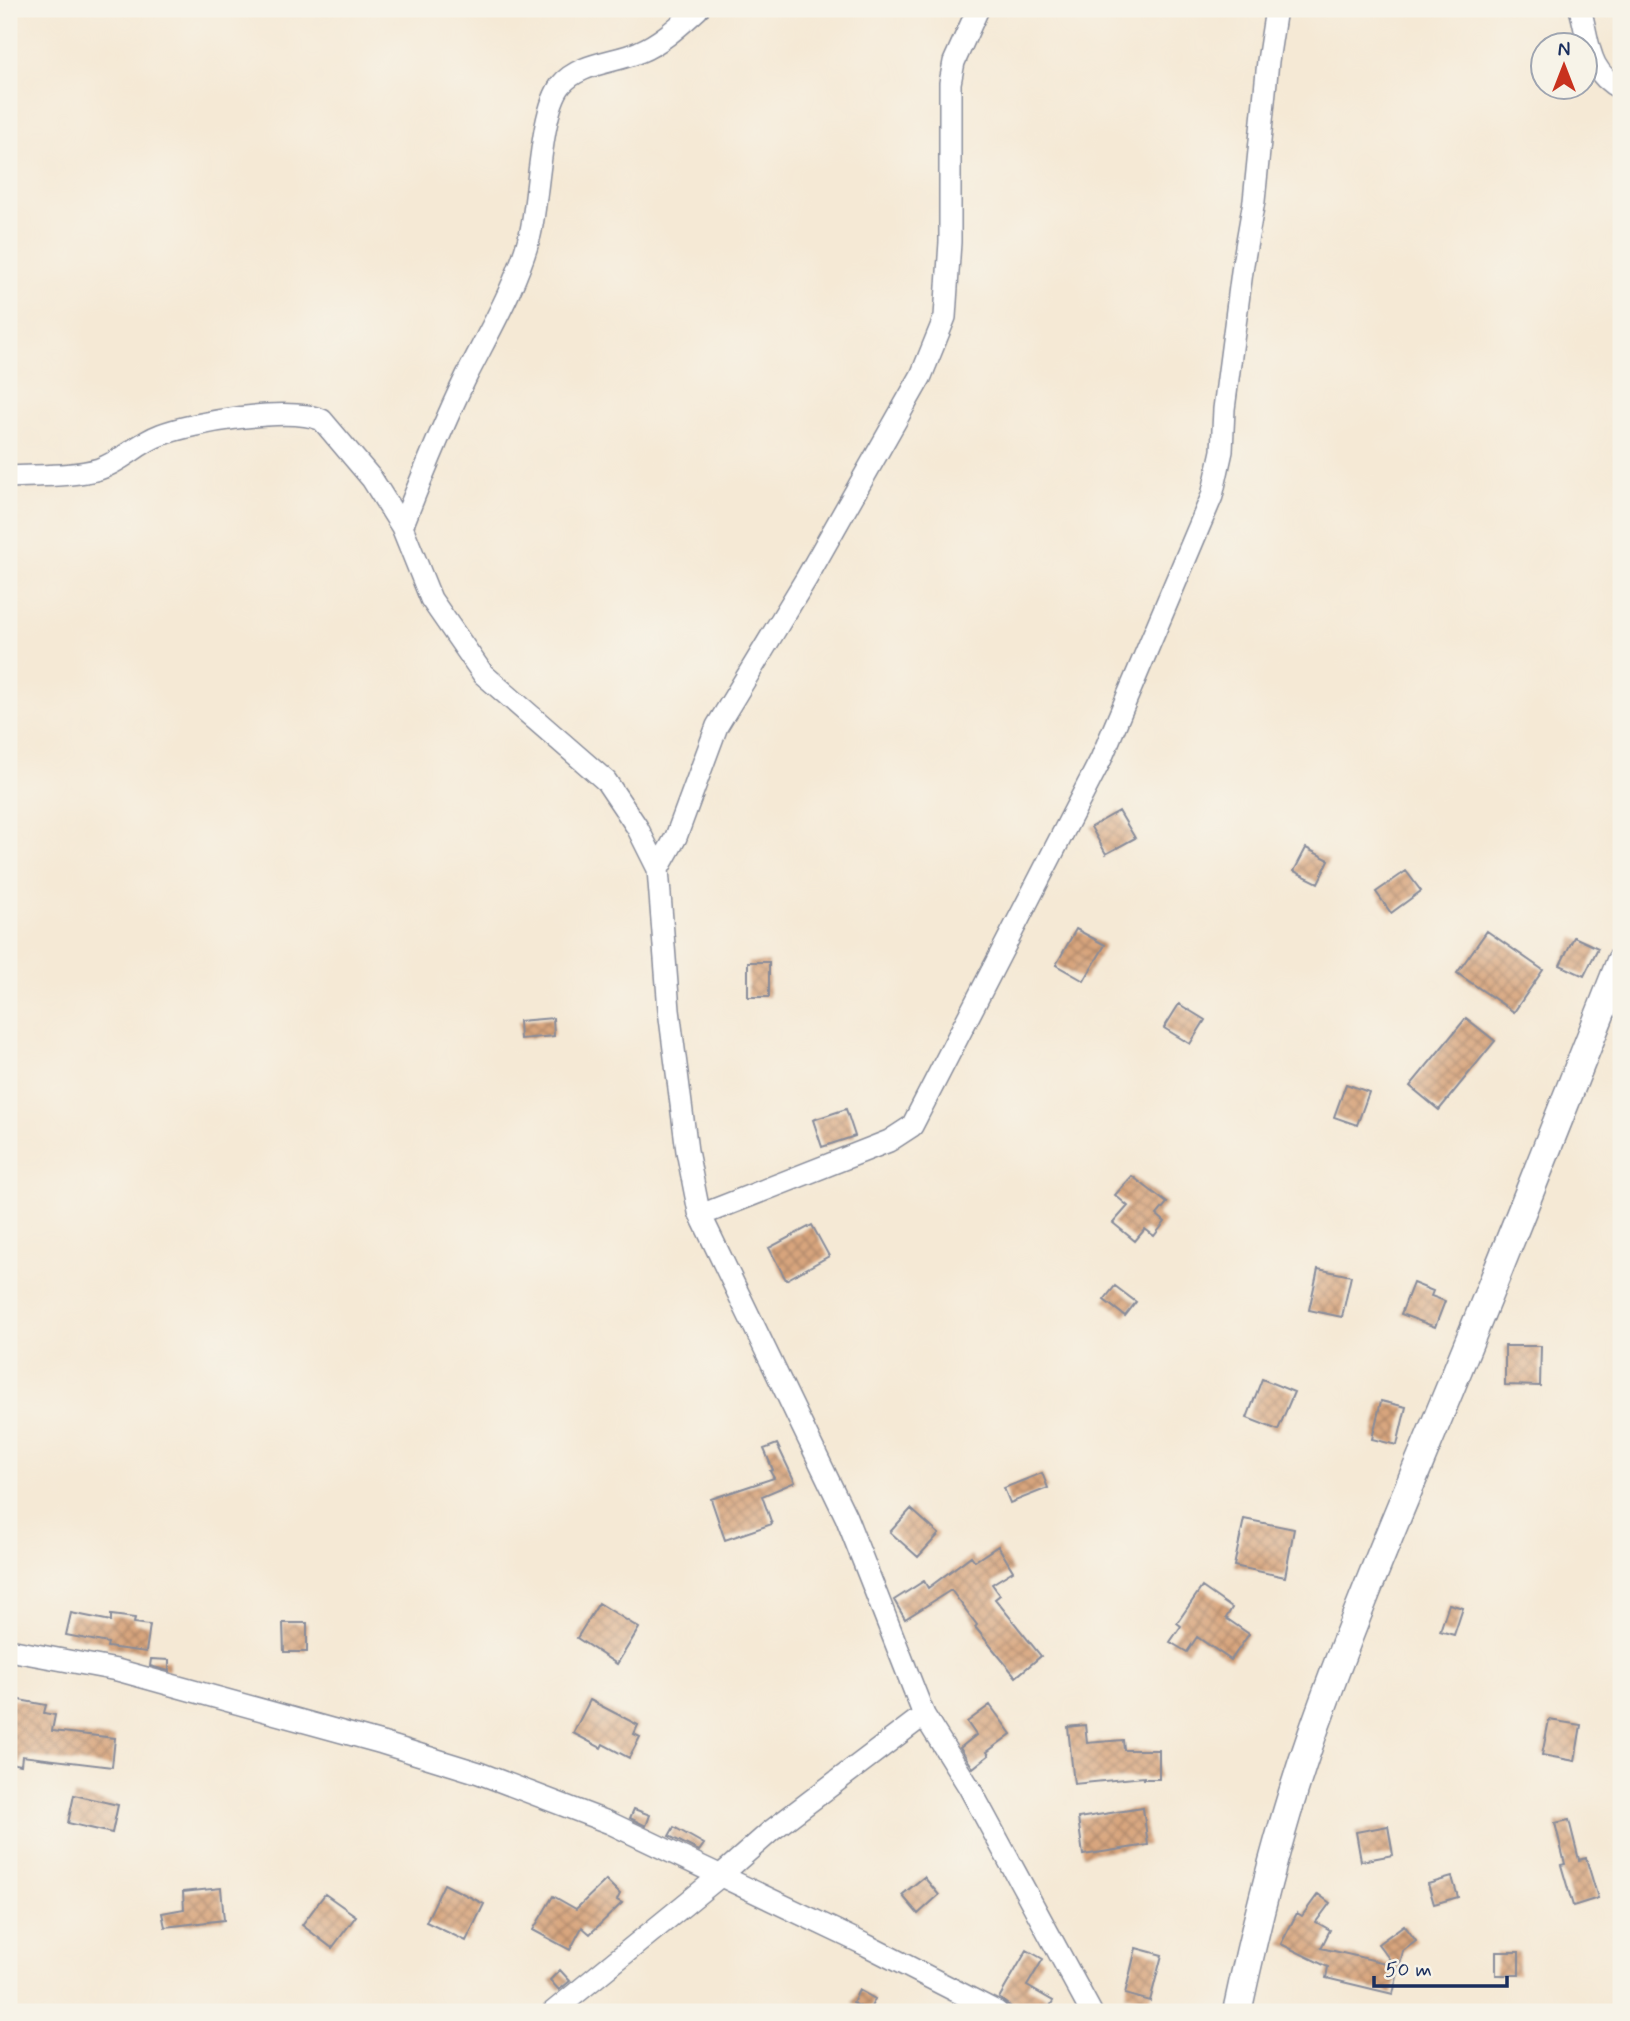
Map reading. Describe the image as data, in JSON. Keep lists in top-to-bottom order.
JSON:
{
  "scale_bar": "50 m",
  "north": "top"
}
